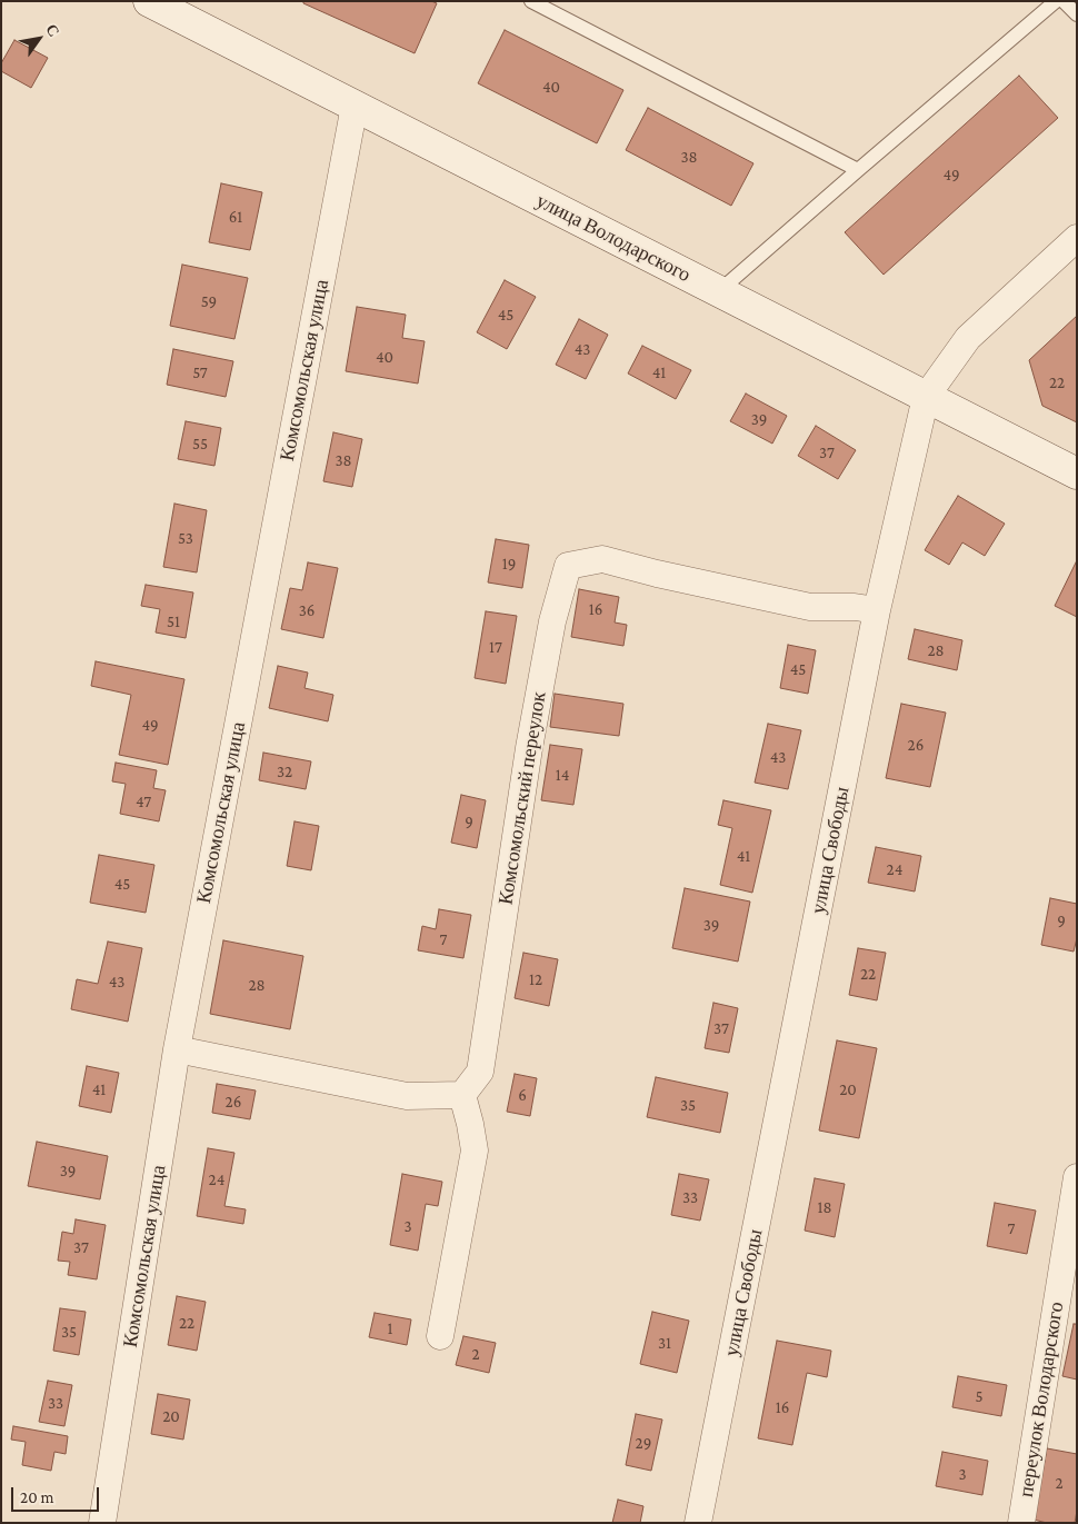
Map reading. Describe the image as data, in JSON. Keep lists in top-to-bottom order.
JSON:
{
  "streets": {
    "main road": ["улица Володарского"],
    "street": [
      "Комсомольская улица",
      "Комсомольский переулок",
      "улица Свободы",
      "переулок Володарского"
    ]
  },
  "crossings": [
    ["улица Володарского", "Комсомольская улица"],
    ["улица Володарского", "улица Свободы"],
    ["Комсомольский переулок", "улица Свободы"]
  ],
  "house_numbers": [
    "40",
    "38",
    "49",
    "61",
    "59",
    "45",
    "43",
    "40",
    "57",
    "41",
    "22",
    "39",
    "55",
    "37",
    "38",
    "53",
    "19",
    "16",
    "36",
    "51",
    "17",
    "28",
    "45",
    "49",
    "26",
    "43",
    "32",
    "14",
    "47",
    "9",
    "41",
    "24",
    "45",
    "9",
    "39",
    "7",
    "22",
    "12",
    "43",
    "28",
    "37",
    "41",
    "20",
    "6",
    "26",
    "35",
    "39",
    "24",
    "33",
    "18",
    "3",
    "7",
    "37",
    "22",
    "1",
    "35",
    "31",
    "2",
    "5",
    "33",
    "16",
    "20",
    "29",
    "3",
    "2"
  ],
  "scale_bar": "20 m",
  "north": "top right"
}
